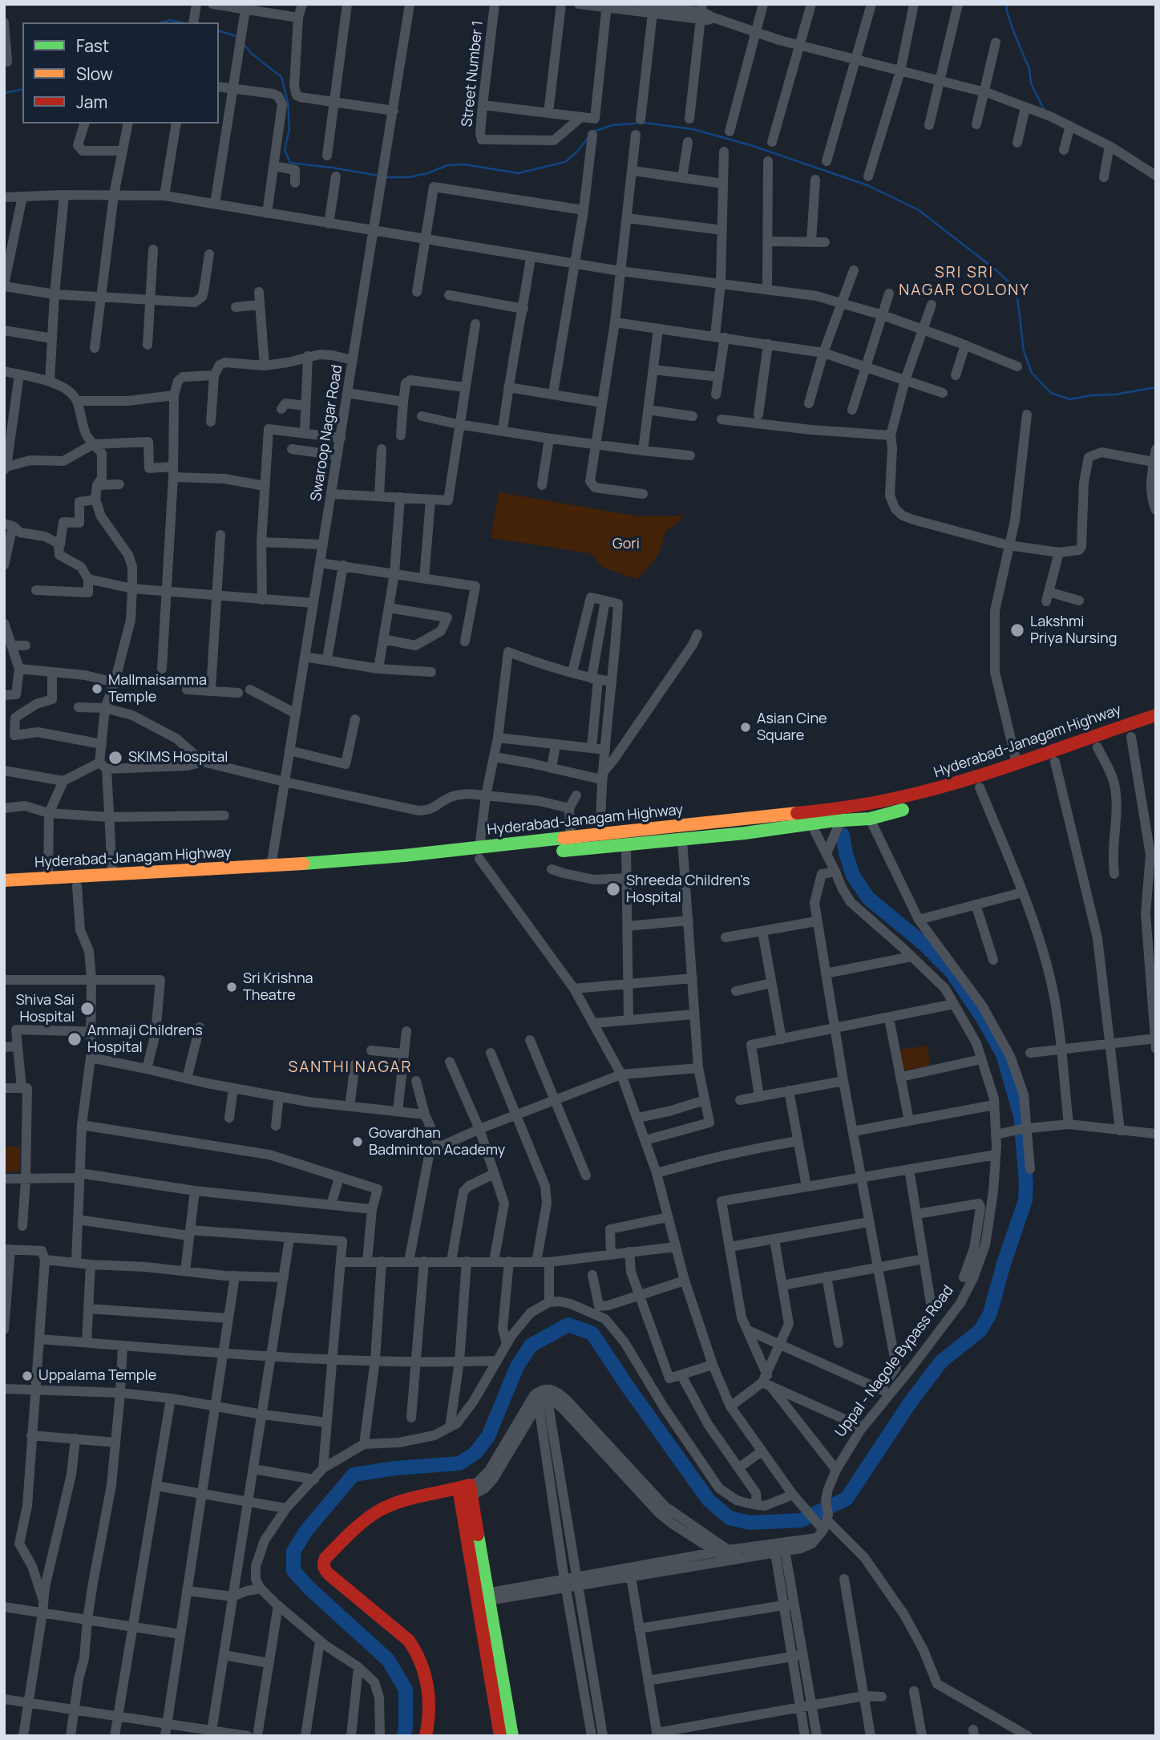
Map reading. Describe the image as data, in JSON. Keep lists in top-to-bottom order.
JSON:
{
  "streets": {
    "main road": ["Hyderabad-Janagam Highway"],
    "street": ["Street Number 1", "Swaroop Nagar Road", "Uppal - Nagole Bypass Road"]
  },
  "crossings": [
    ["Swaroop Nagar Road", "Hyderabad-Janagam Highway"],
    ["Hyderabad-Janagam Highway", "Uppal - Nagole Bypass Road"]
  ],
  "districts": ["SRI SRI NAGAR COLONY", "SANTHI NAGAR"],
  "parks": ["Gori"],
  "places": [
    "Lakshmi Priya Nursing",
    "Mallmaisamma Temple",
    "Asian Cine Square",
    "SKIMS Hospital",
    "Shreeda Children's Hospital",
    "Sri Krishna Theatre",
    "Shiva Sai Hospital",
    "Ammaji Childrens Hospital",
    "Govardhan Badminton Academy",
    "Uppalama Temple"
  ],
  "legend": ["Fast", "Slow", "Jam"]
}
